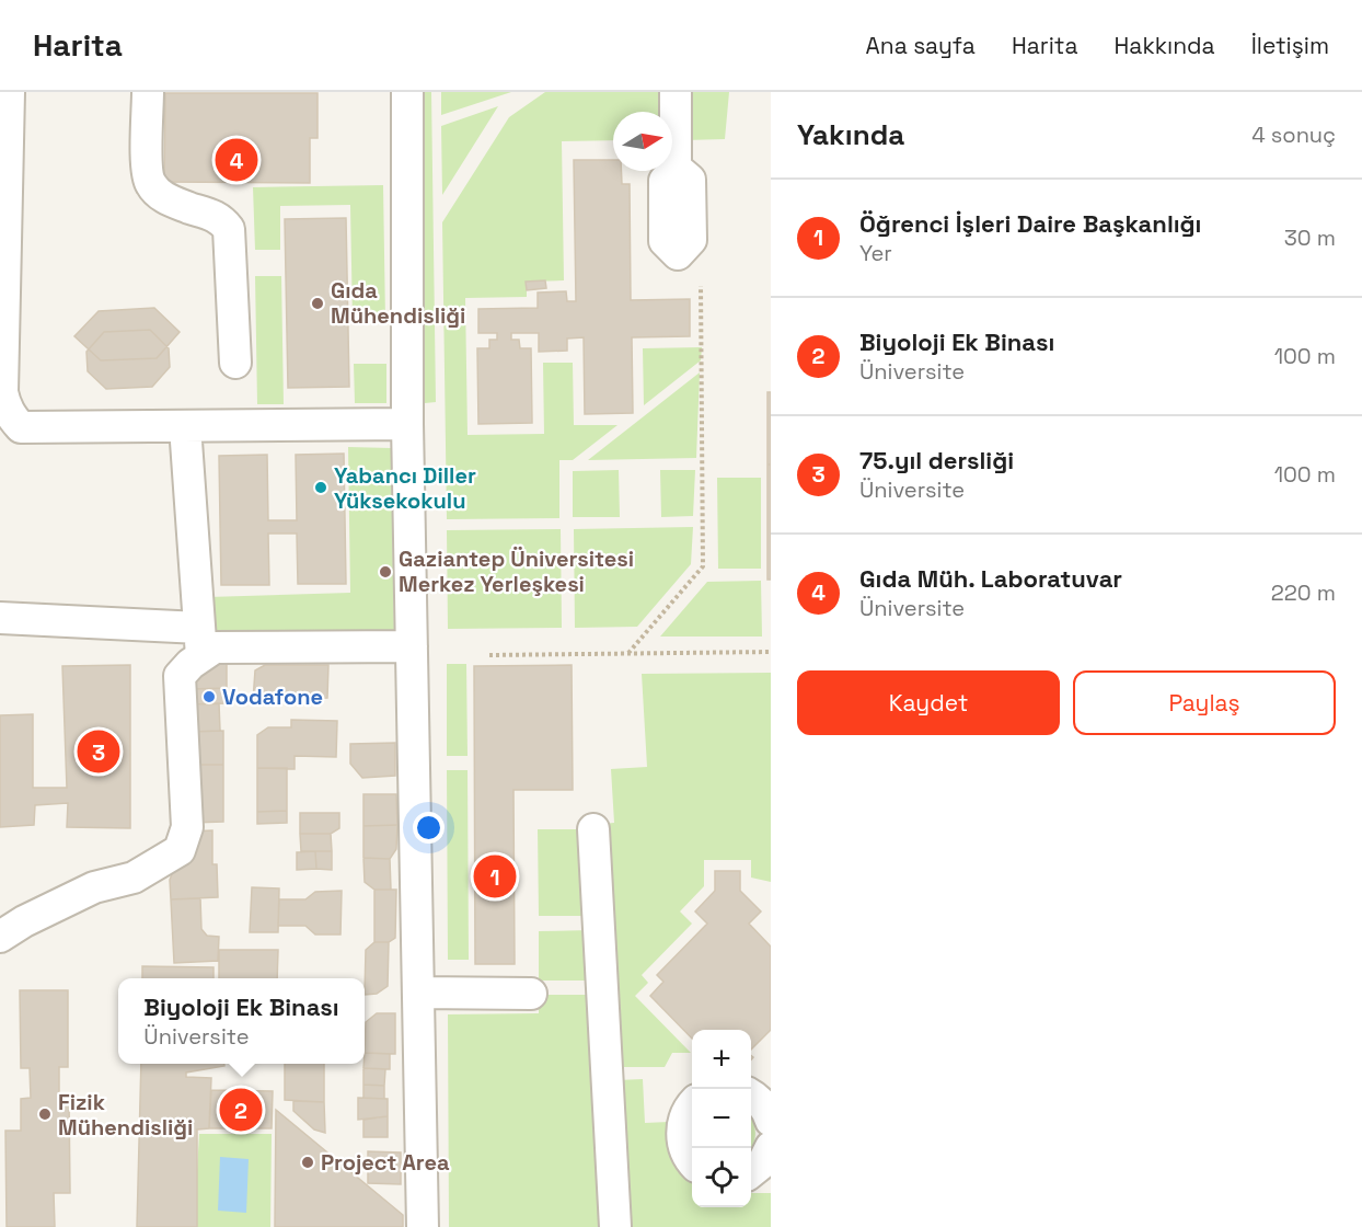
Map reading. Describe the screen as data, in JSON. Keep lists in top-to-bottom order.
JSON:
{
  "places": [
    "Gıda Mühendisliği",
    "Yabancı Diller Yüksekokulu",
    "Gaziantep Üniversitesi Merkez Yerleşkesi",
    "Vodafone",
    "Fizik Mühendisliği",
    "Project Area"
  ],
  "north": "right",
  "page": {
    "header": "Harita",
    "nav": [
      "Ana sayfa",
      "Harita",
      "Hakkında",
      "İletişim"
    ],
    "heading": ["Yakında", "4 sonuç"],
    "pins": [
      "4",
      "3",
      "1",
      "2"
    ],
    "list": [
      {
        "mark": "1",
        "name": "Öğrenci İşleri Daire Başkanlığı",
        "note": "Yer",
        "value": "30 m"
      },
      {
        "mark": "2",
        "name": "Biyoloji Ek Binası",
        "note": "Üniversite",
        "value": "100 m"
      },
      {
        "mark": "3",
        "name": "75.yıl dersliği",
        "note": "Üniversite",
        "value": "100 m"
      },
      {
        "mark": "4",
        "name": "Gıda Müh. Laboratuvar",
        "note": "Üniversite",
        "value": "220 m"
      }
    ],
    "buttons": ["Kaydet", "Paylaş"],
    "popup": ["Biyoloji Ek Binası", "Üniversite"],
    "map_buttons": ["+", "−"]
  }
}
